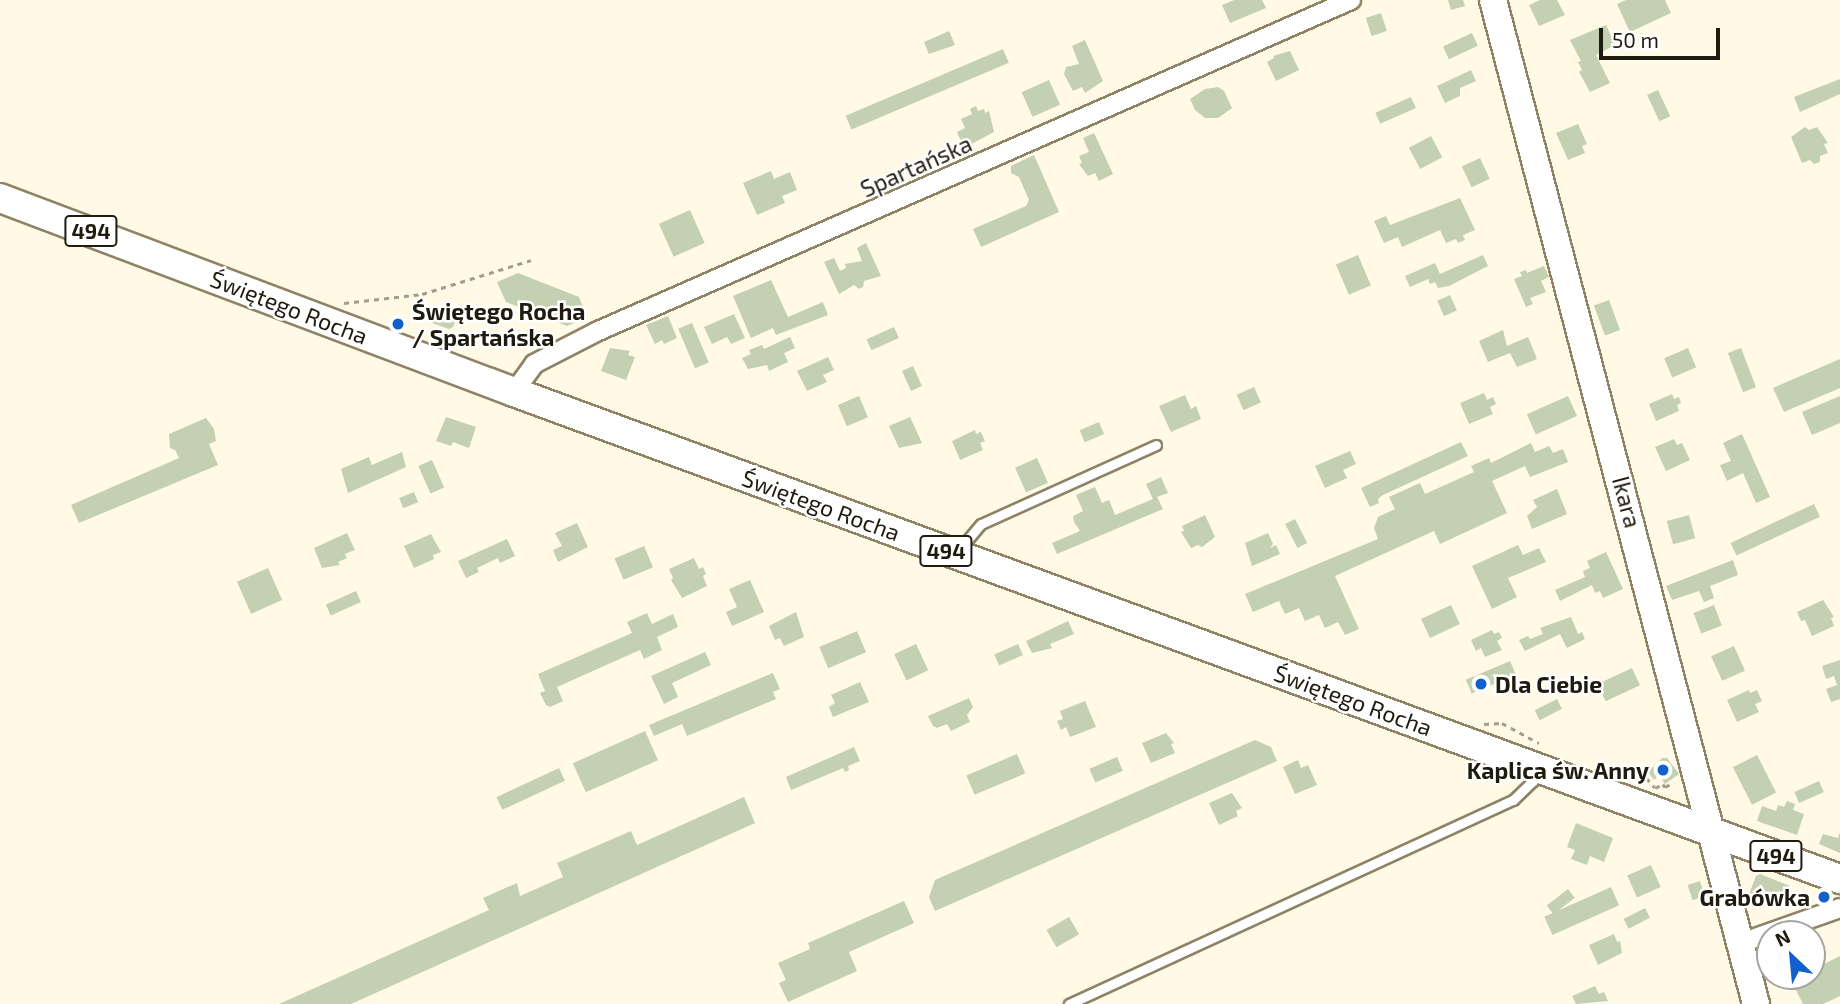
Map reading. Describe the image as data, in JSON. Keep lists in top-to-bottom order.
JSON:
{
  "streets": {
    "main road": ["494", "Świętego Rocha"],
    "street": ["Spartańska", "Ikara"]
  },
  "crossings": [
    ["Spartańska", "Świętego Rocha"],
    ["Świętego Rocha", "Ikara"]
  ],
  "places": [
    "Świętego Rocha / Spartańska",
    "Dla Ciebie",
    "Kaplica św. Anny",
    "Grabówka"
  ],
  "scale_bar": "50 m",
  "north": "top left"
}
